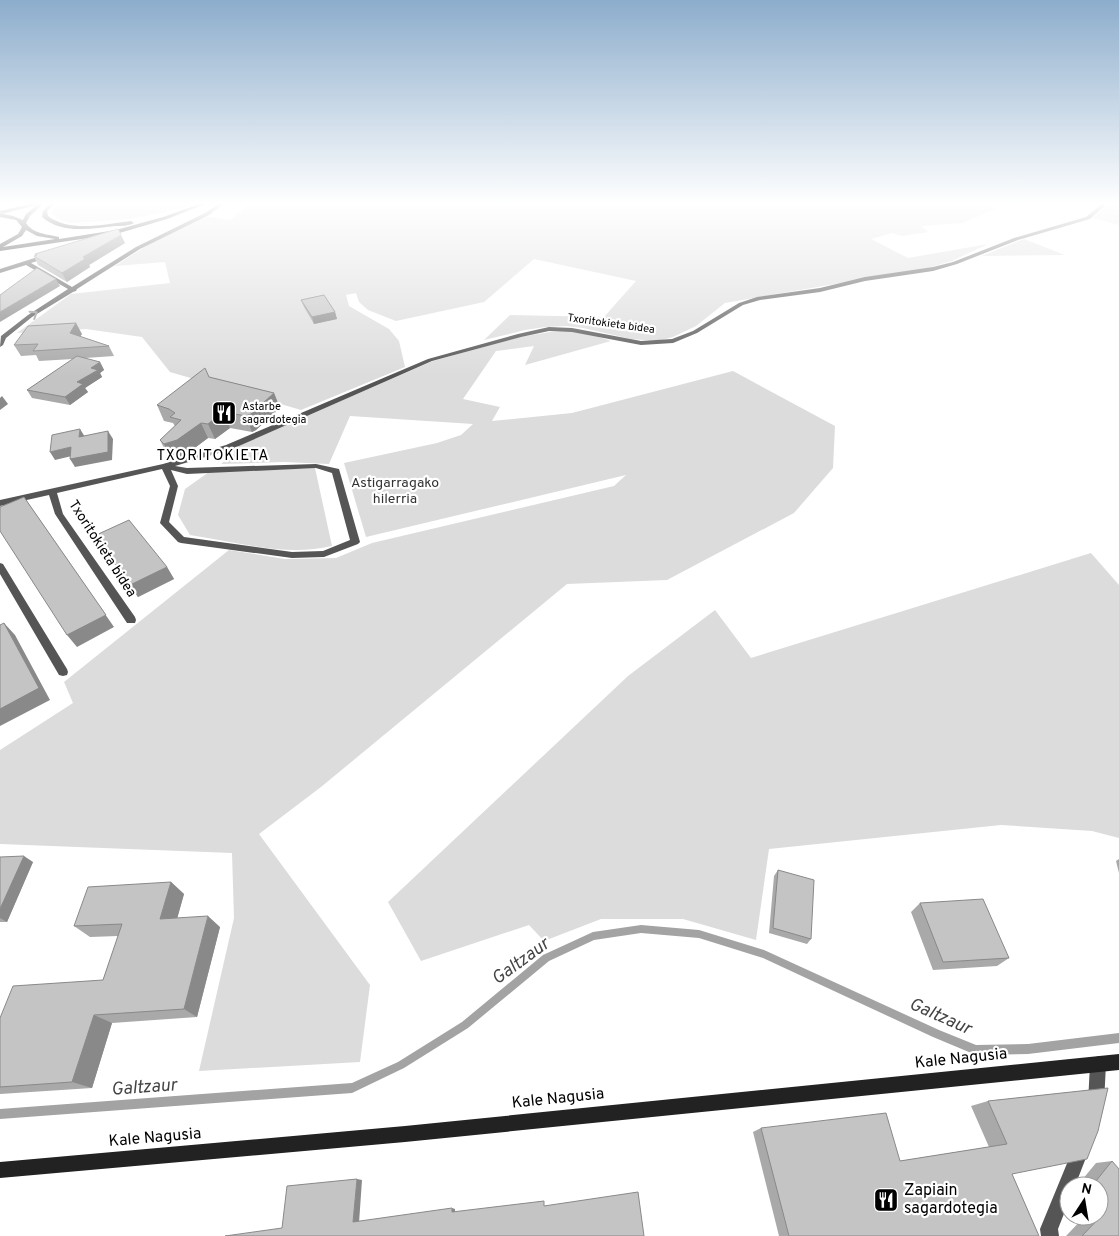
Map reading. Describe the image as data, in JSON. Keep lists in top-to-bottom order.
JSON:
{
  "streets": {
    "main road": ["Kale Nagusia"],
    "street": ["Txoritokieta bidea"]
  },
  "districts": ["TXORITOKIETA"],
  "water": ["Galtzaur"],
  "parks": ["Astigarragako hilerria"],
  "places": {
    "restaurant": ["Astarbe sagardotegia", "Zapiain sagardotegia"]
  },
  "north": "top"
}
